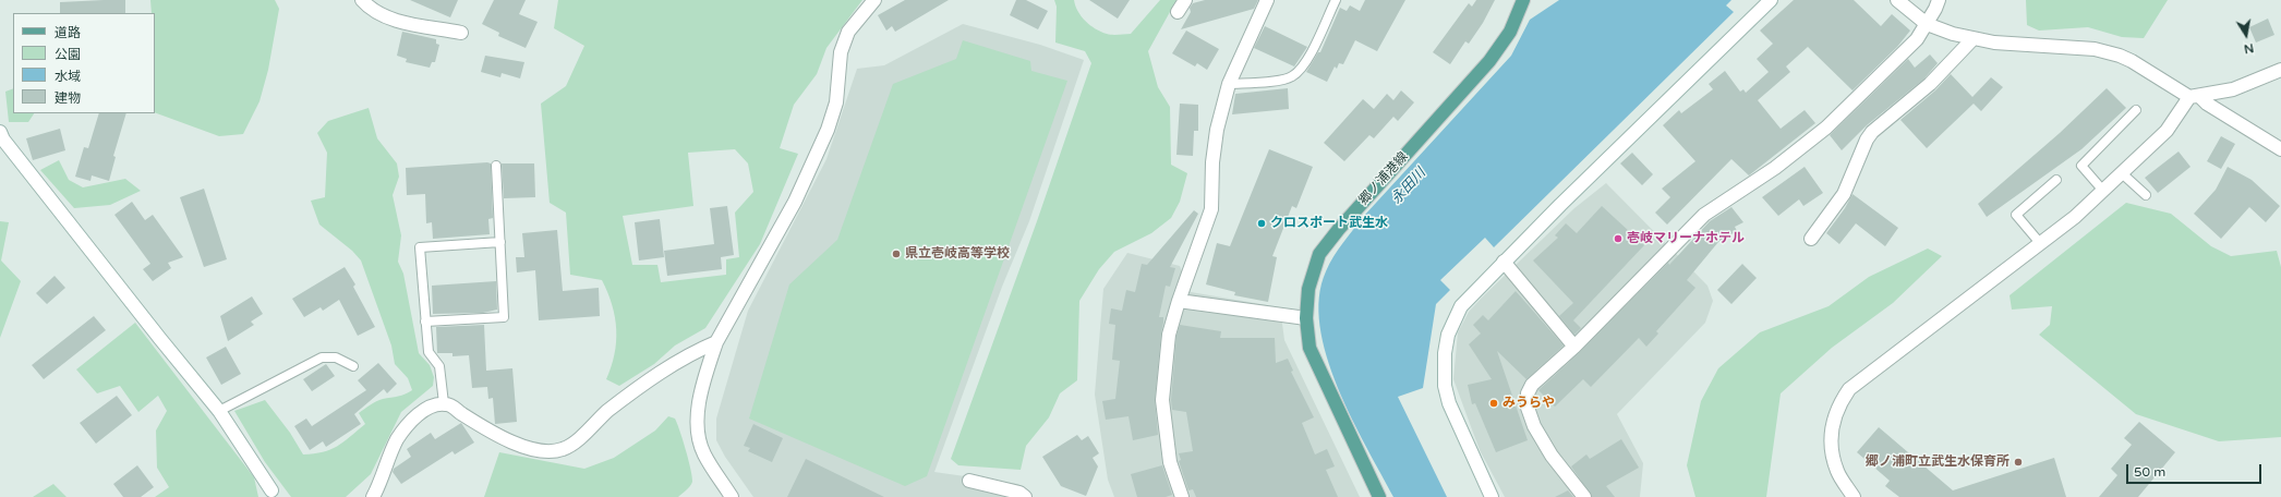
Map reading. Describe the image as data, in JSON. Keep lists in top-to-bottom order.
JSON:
{
  "streets": {
    "main road": ["郷ノ浦港線"]
  },
  "water": ["永田川"],
  "places": [
    "クロスポート武生水",
    "壱岐マリーナホテル",
    "県立壱岐高等学校",
    "みうらや",
    "郷ノ浦町立武生水保育所"
  ],
  "legend": [
    "道路",
    "公園",
    "水域",
    "建物"
  ],
  "scale_bar": "50 m",
  "north": "bottom"
}
